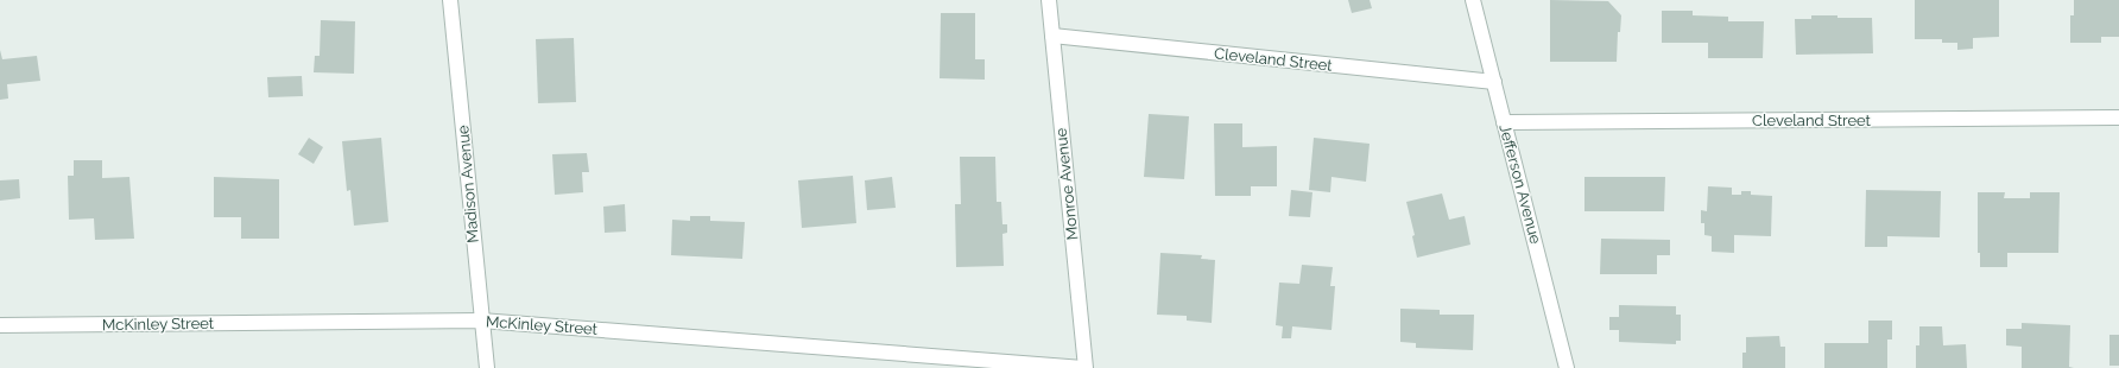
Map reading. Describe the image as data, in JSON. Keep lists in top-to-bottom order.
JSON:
{
  "streets": {
    "street": [
      "Cleveland Street",
      "Madison Avenue",
      "Monroe Avenue",
      "Jefferson Avenue",
      "McKinley Street"
    ]
  },
  "crossings": [
    ["Cleveland Street", "Monroe Avenue"],
    ["Cleveland Street", "Jefferson Avenue"],
    ["Madison Avenue", "McKinley Street"],
    ["Monroe Avenue", "McKinley Street"]
  ]
}
